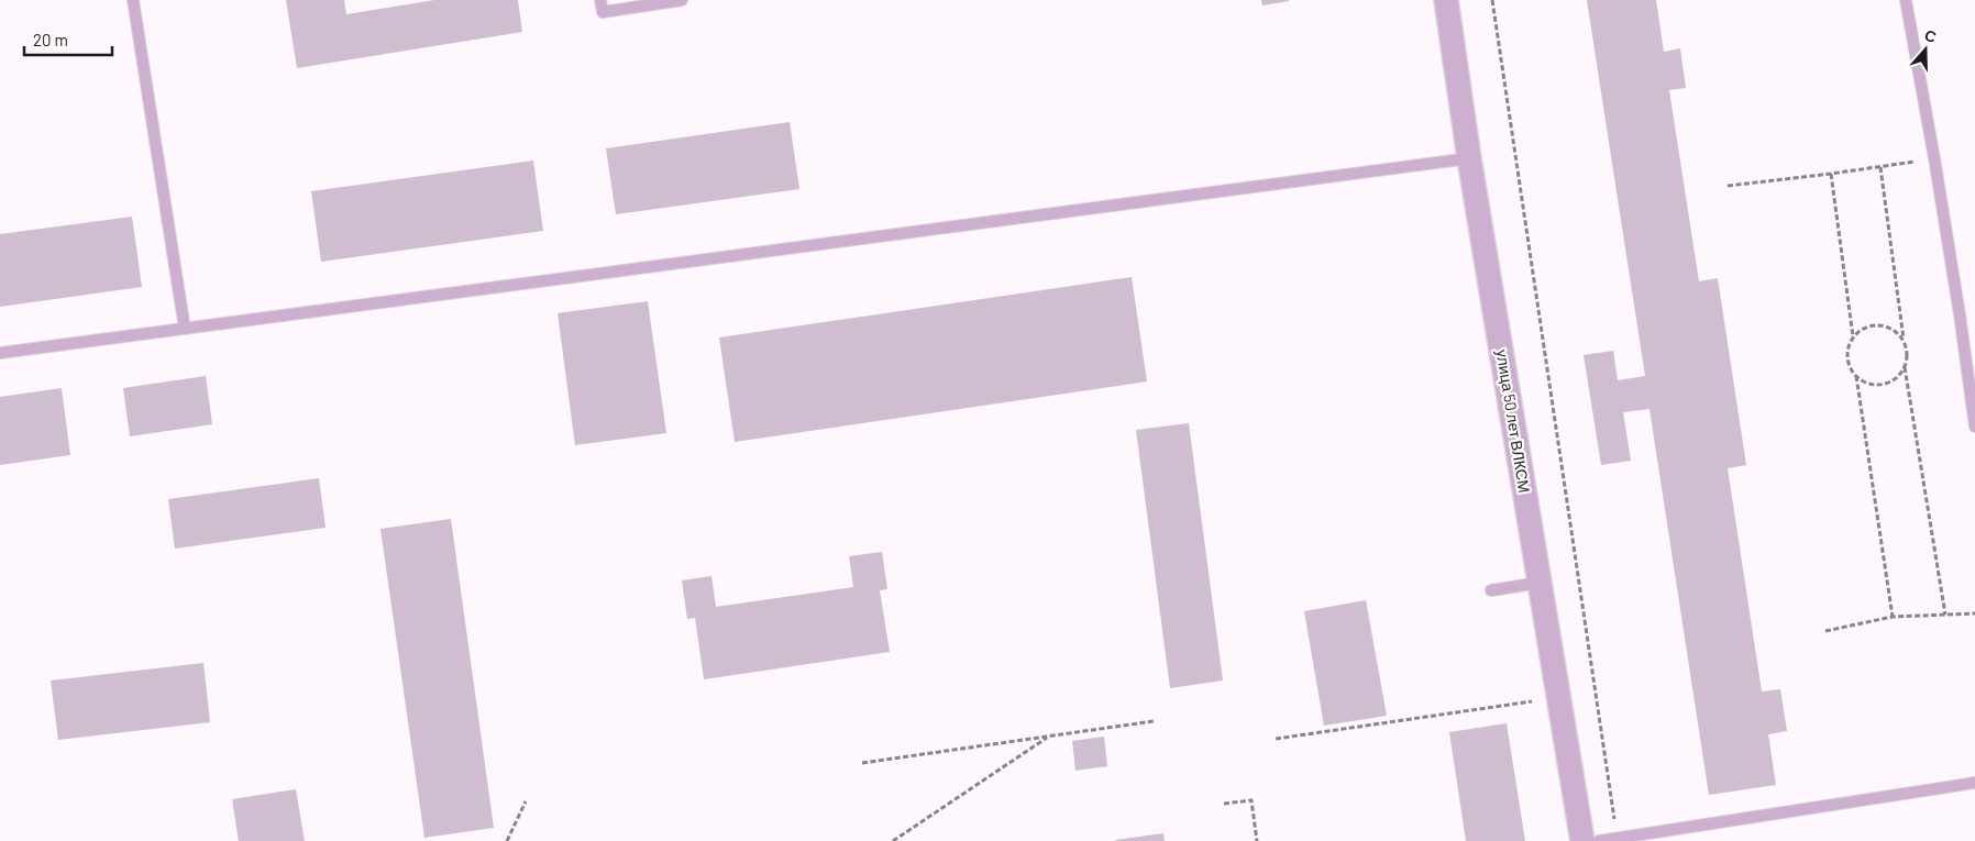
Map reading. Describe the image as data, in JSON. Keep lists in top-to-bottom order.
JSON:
{
  "streets": {
    "street": ["улица 50 лет ВЛКСМ"]
  },
  "scale_bar": "20 m",
  "north": "top"
}
